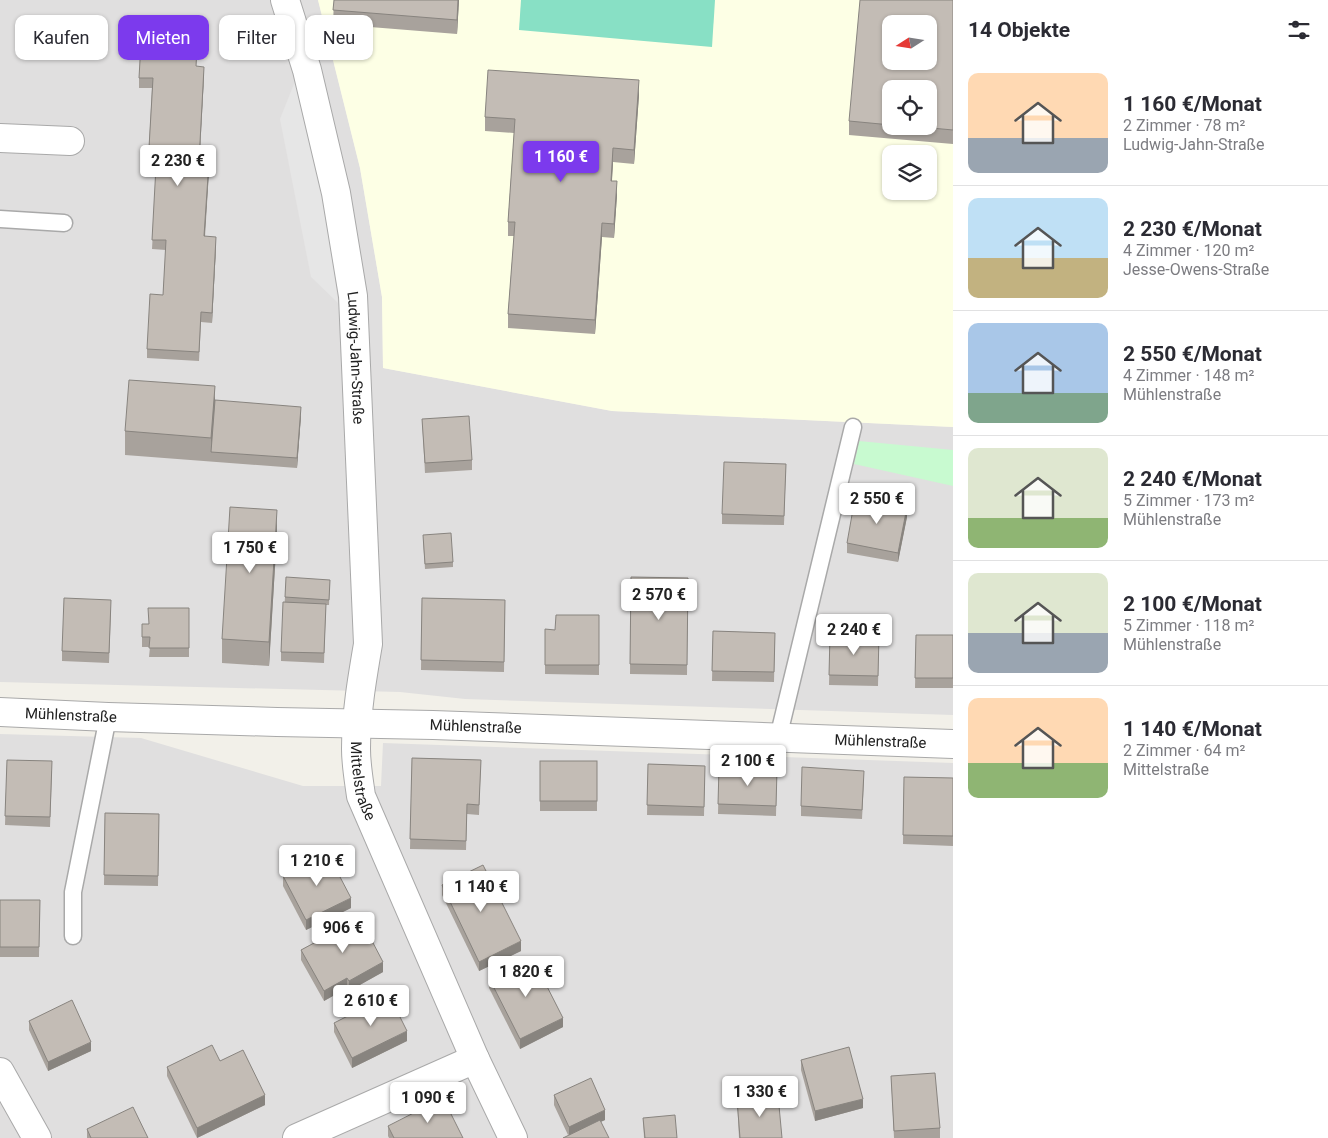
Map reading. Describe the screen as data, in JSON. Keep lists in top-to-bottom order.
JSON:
{
  "streets": {
    "street": ["Ludwig-Jahn-Straße", "Mühlenstraße", "Mittelstraße"]
  },
  "crossings": [
    ["Ludwig-Jahn-Straße", "Mühlenstraße"],
    ["Ludwig-Jahn-Straße", "Mittelstraße"],
    ["Mühlenstraße", "Mittelstraße"]
  ],
  "north": "left",
  "page": {
    "heading": "14 Objekte",
    "chip": [
      "Kaufen",
      "Mieten",
      "Filter",
      "Neu"
    ],
    "list": [
      {
        "name": "1 160 €/Monat",
        "note": "2 Zimmer · 78 m² · Ludwig-Jahn-Straße"
      },
      {
        "name": "2 230 €/Monat",
        "note": "4 Zimmer · 120 m² · Jesse-Owens-Straße"
      },
      {
        "name": "2 550 €/Monat",
        "note": "4 Zimmer · 148 m² · Mühlenstraße"
      },
      {
        "name": "2 240 €/Monat",
        "note": "5 Zimmer · 173 m² · Mühlenstraße"
      },
      {
        "name": "2 100 €/Monat",
        "note": "5 Zimmer · 118 m² · Mühlenstraße"
      },
      {
        "name": "1 140 €/Monat",
        "note": "2 Zimmer · 64 m² · Mittelstraße"
      }
    ],
    "price": [
      "1 160 €",
      "2 230 €",
      "2 550 €",
      "1 750 €",
      "2 570 €",
      "2 240 €",
      "2 100 €",
      "1 210 €",
      "1 140 €",
      "906 €",
      "1 820 €",
      "2 610 €",
      "1 330 €",
      "1 090 €"
    ]
  }
}
